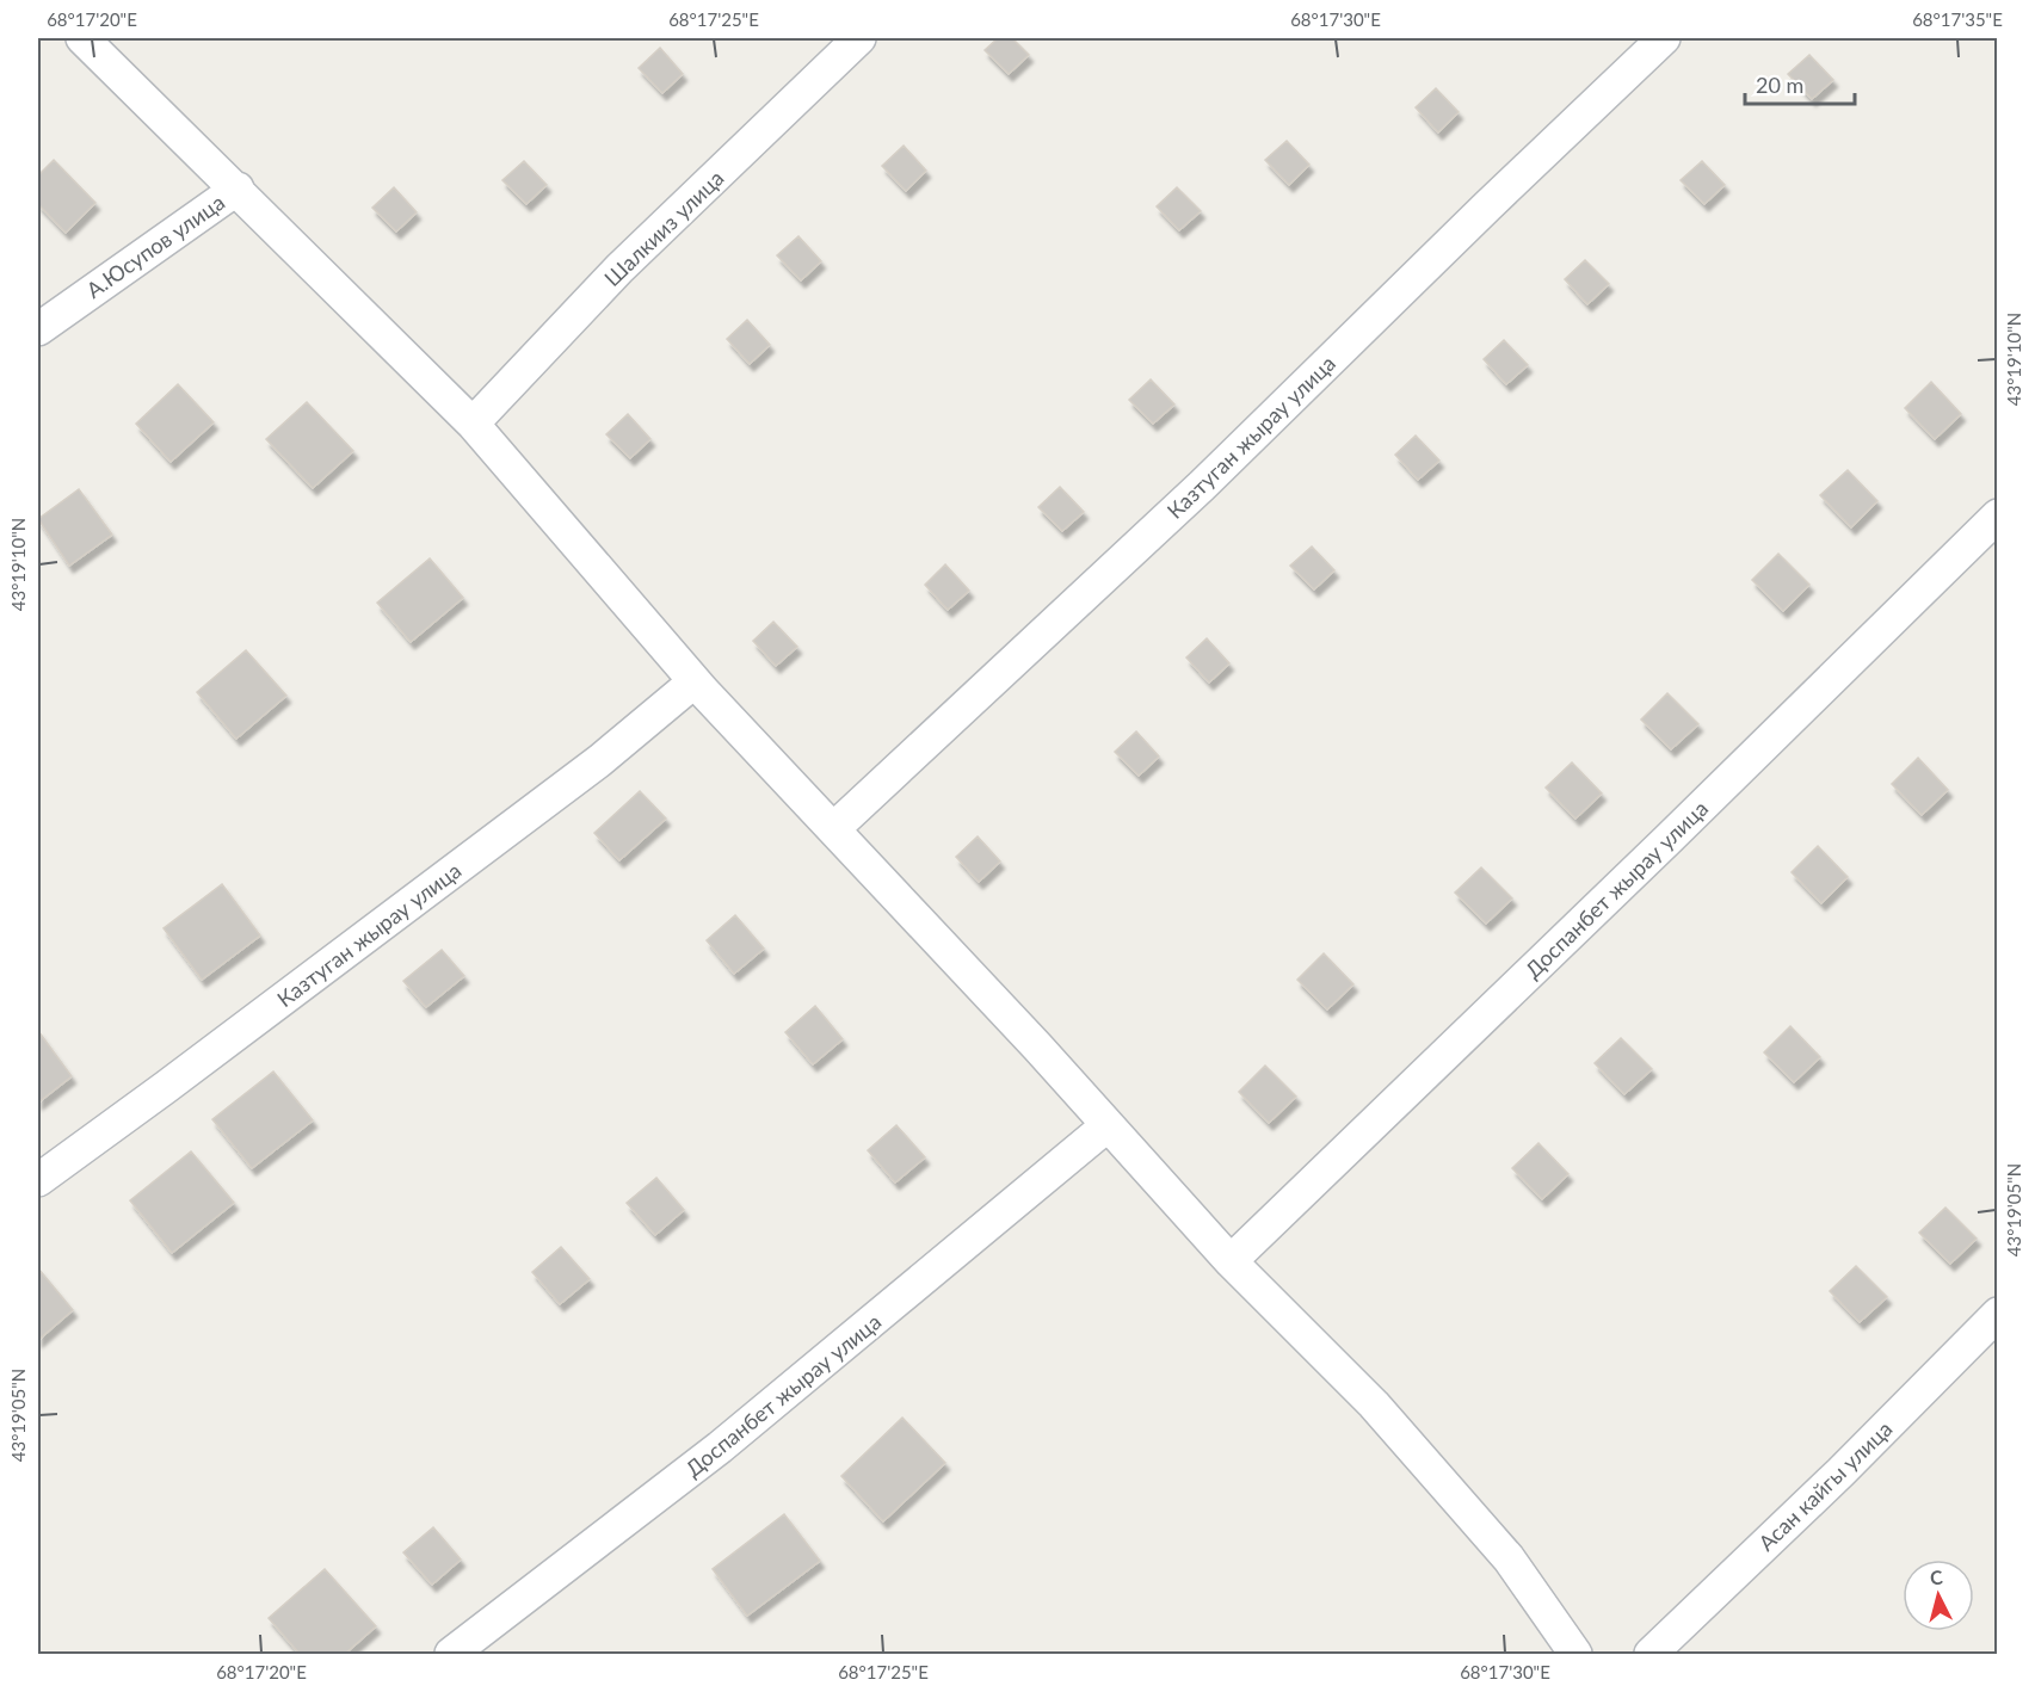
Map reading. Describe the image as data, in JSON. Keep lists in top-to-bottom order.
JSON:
{
  "streets": {
    "street": [
      "Шалкииз улица",
      "А.Юсупов улица",
      "Казтуган жырау улица",
      "Доспанбет жырау улица",
      "Асан кайгы улица"
    ]
  },
  "scale_bar": "20 m",
  "north": "top",
  "coordinates": [
    "68°17'20\"E",
    "68°17'25\"E",
    "68°17'30\"E",
    "68°17'35\"E",
    "43°19'10\"N",
    "43°19'05\"N"
  ]
}
